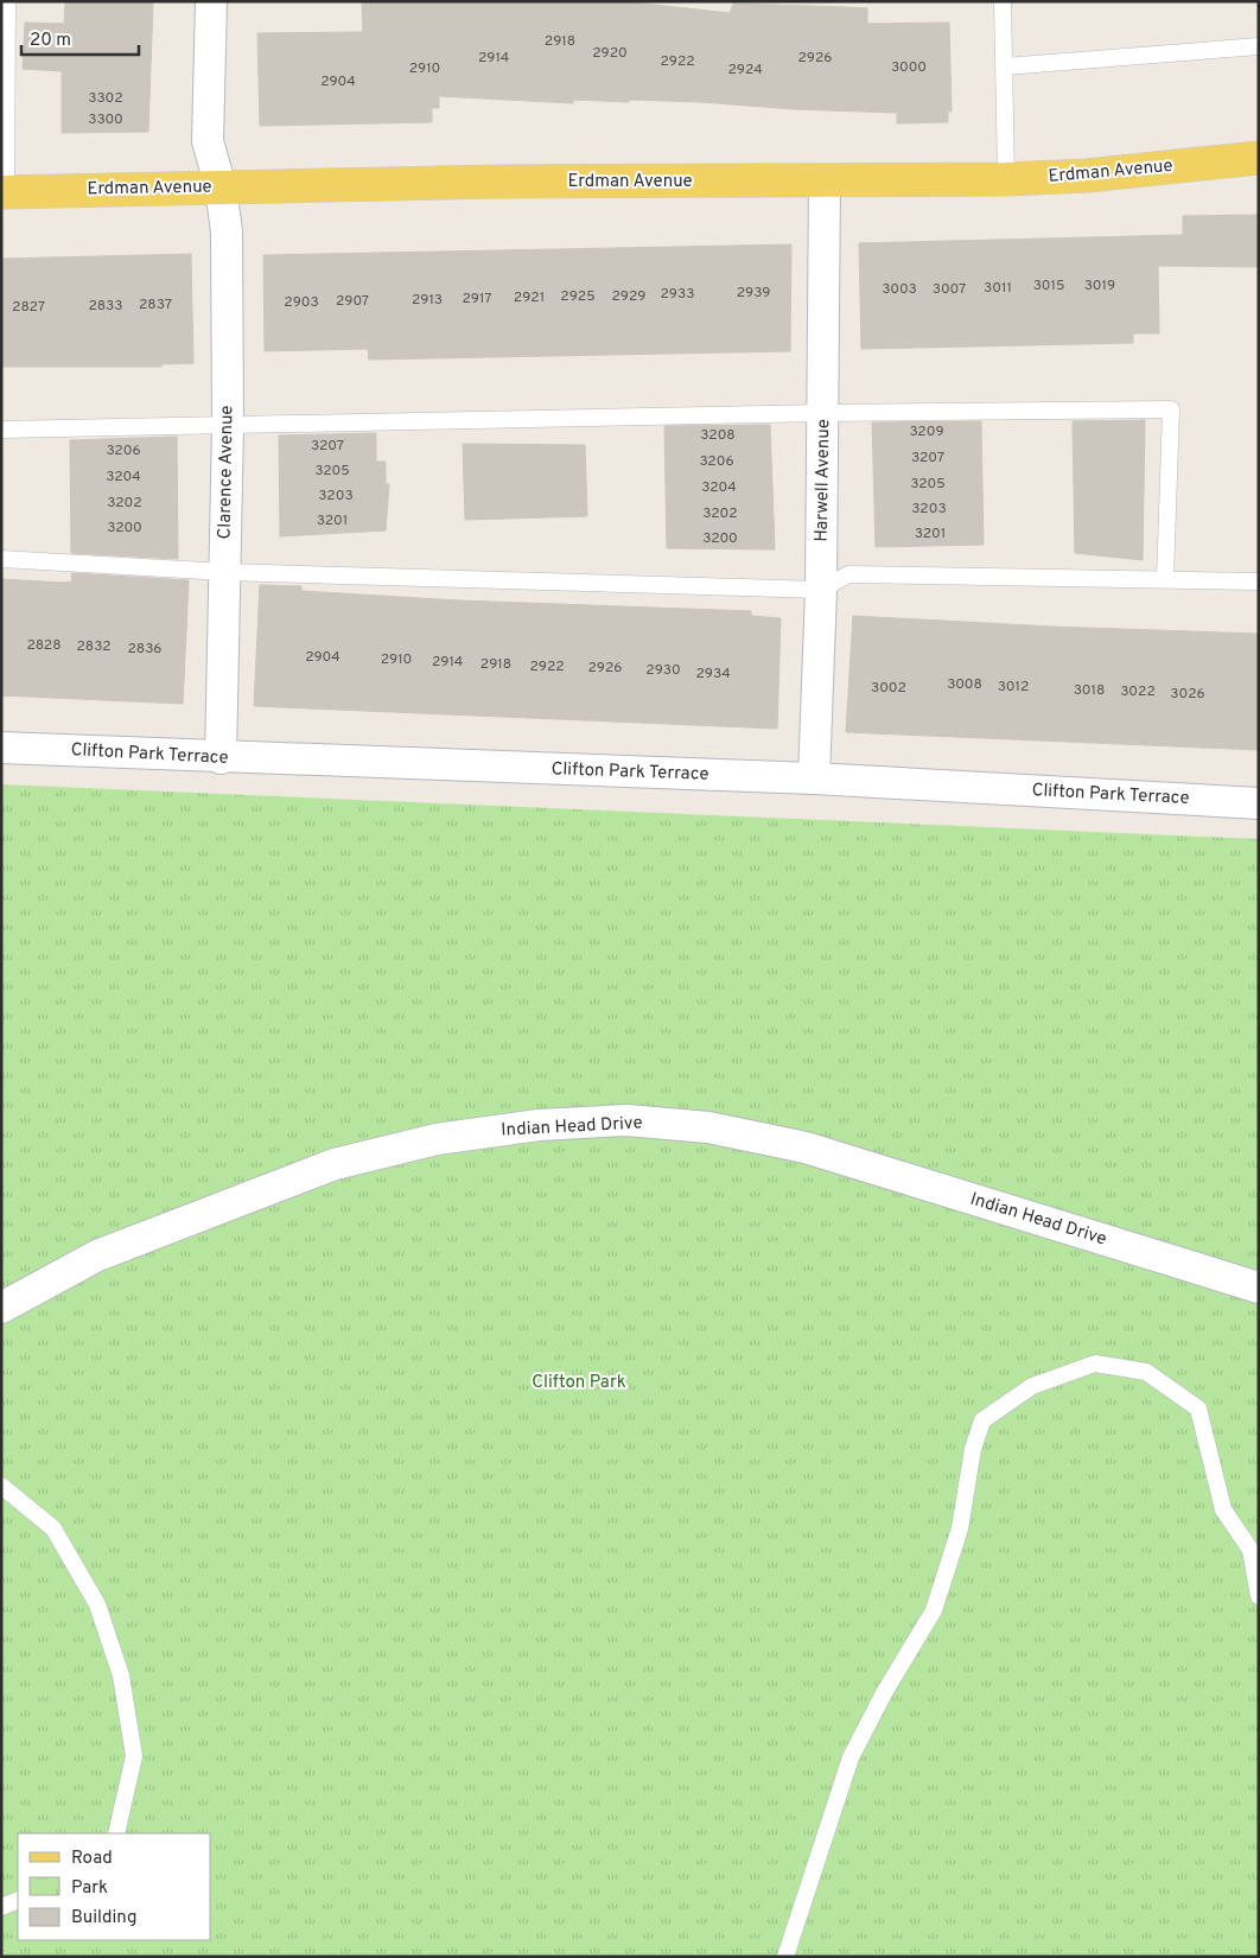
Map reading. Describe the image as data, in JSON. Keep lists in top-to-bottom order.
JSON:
{
  "streets": {
    "main road": ["Erdman Avenue"],
    "street": [
      "Clarence Avenue",
      "Harwell Avenue",
      "Clifton Park Terrace",
      "Indian Head Drive"
    ]
  },
  "crossings": [
    ["Erdman Avenue", "Clarence Avenue"],
    ["Erdman Avenue", "Harwell Avenue"],
    ["Clarence Avenue", "Clifton Park Terrace"],
    ["Harwell Avenue", "Clifton Park Terrace"]
  ],
  "parks": ["Clifton Park"],
  "house_numbers": [
    "2918",
    "2920",
    "2914",
    "2926",
    "2922",
    "3000",
    "2910",
    "2924",
    "2904",
    "3302",
    "3300",
    "3015",
    "3019",
    "3011",
    "3003",
    "3007",
    "2939",
    "2933",
    "2925",
    "2929",
    "2921",
    "2917",
    "2913",
    "2907",
    "2903",
    "2837",
    "2833",
    "2827",
    "3209",
    "3208",
    "3207",
    "3206",
    "3207",
    "3206",
    "3205",
    "3204",
    "3205",
    "3204",
    "3203",
    "3202",
    "3203",
    "3202",
    "3201",
    "3200",
    "3201",
    "3200",
    "2828",
    "2832",
    "2836",
    "2904",
    "2910",
    "2914",
    "2918",
    "2922",
    "2926",
    "2930",
    "2934",
    "3008",
    "3012",
    "3002",
    "3018",
    "3022",
    "3026"
  ],
  "legend": ["Road", "Park", "Building"],
  "scale_bar": "20 m"
}
